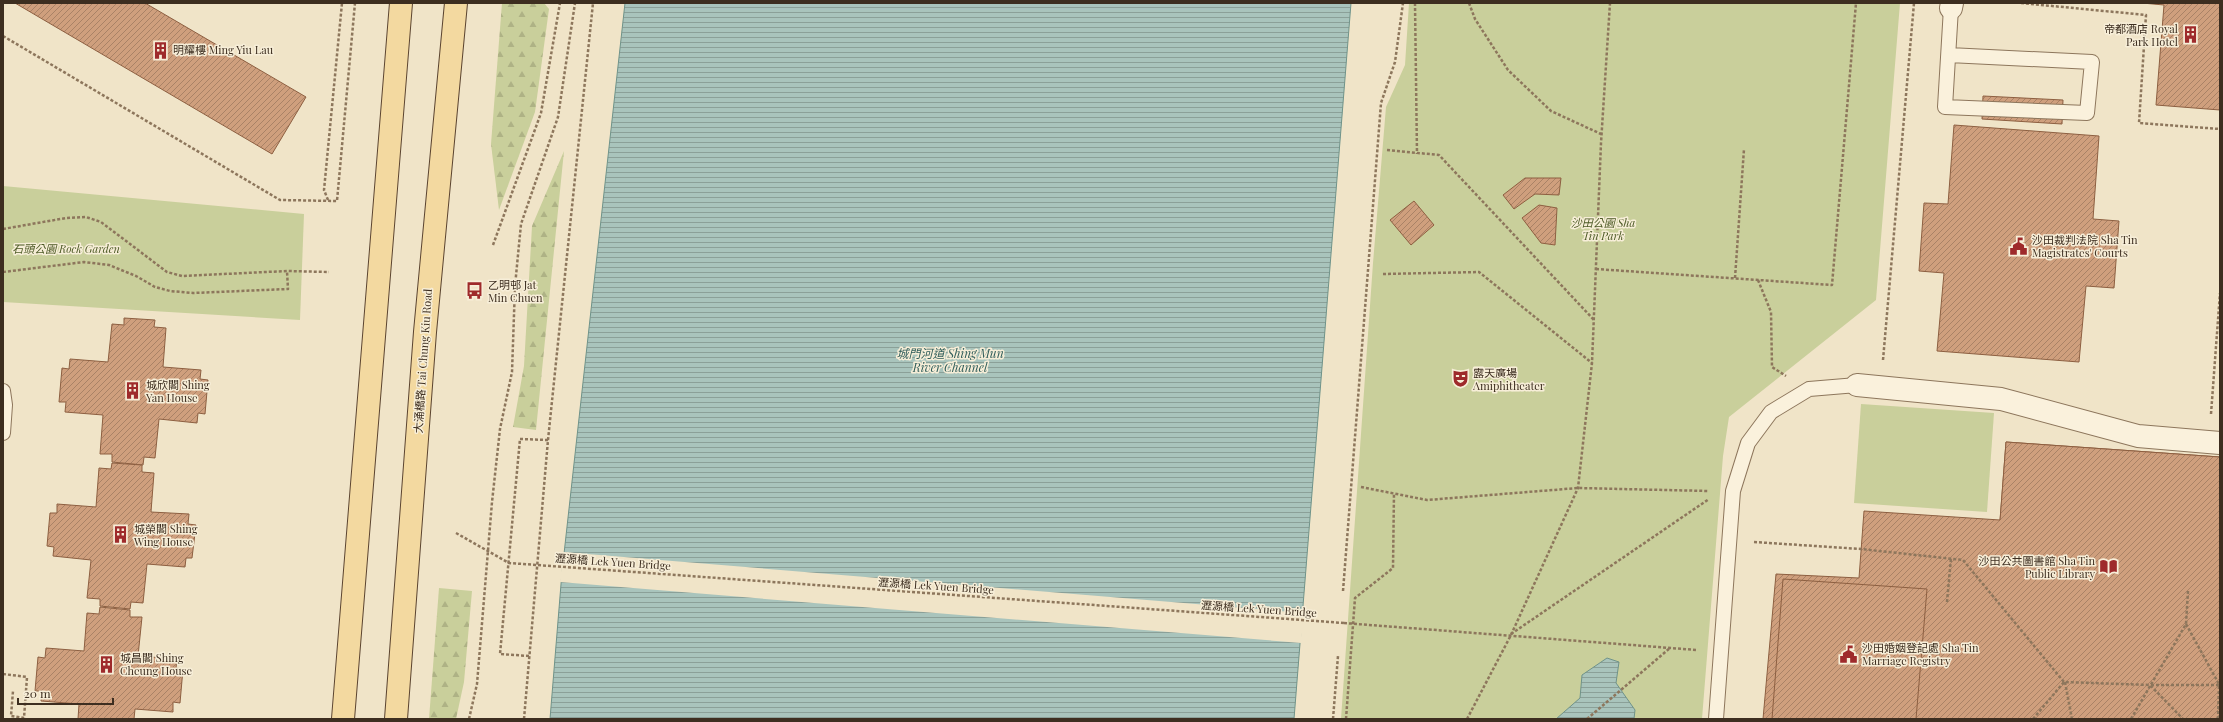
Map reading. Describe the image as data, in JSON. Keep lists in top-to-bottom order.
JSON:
{
  "streets": {
    "main road": ["大涌橋路 Tai Chung Kiu Road"],
    "path": ["瀝源橋 Lek Yuen Bridge"]
  },
  "water": ["城門河道 Shing Mun River Channel"],
  "parks": ["沙田公園 Sha Tin Park", "石頭公園 Rock Garden"],
  "places": {
    "building": [
      "帝都酒店 Royal Park Hotel",
      "明耀樓 Ming Yiu Lau",
      "城欣閣 Shing Yan House",
      "城榮閣 Shing Wing House",
      "城昌閣 Shing Cheung House"
    ],
    "public building": ["沙田裁判法院 Sha Tin Magistrates' Courts", "沙田婚姻登記處 Sha Tin Marriage Registry"],
    "bus stop": ["乙明邨 Jat Min Chuen"],
    "theatre": ["露天廣場 Amiphitheater"],
    "library": ["沙田公共圖書館 Sha Tin Public Library"]
  },
  "scale_bar": "20 m"
}
